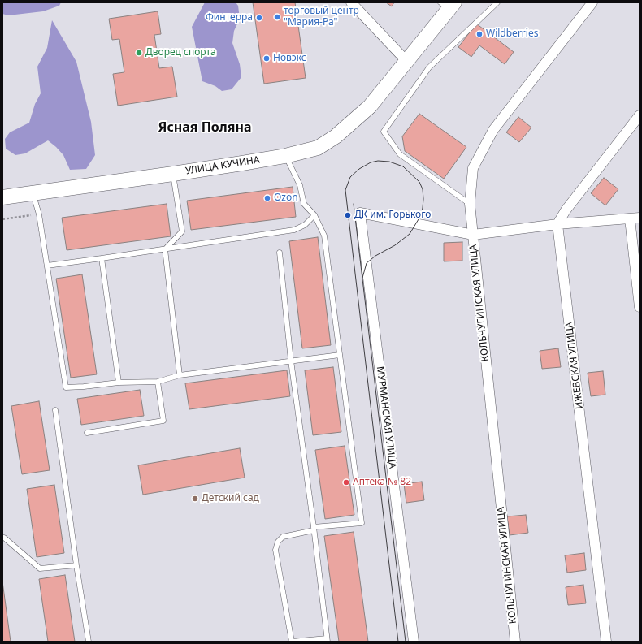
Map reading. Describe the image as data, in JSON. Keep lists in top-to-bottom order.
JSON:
{
  "streets": {
    "main road": ["УЛИЦА КУЧИНА"],
    "street": ["КОЛЬЧУГИНСКАЯ УЛИЦА", "ИЖЕВСКАЯ УЛИЦА", "МУРМАНСКАЯ УЛИЦА"]
  },
  "crossings": [
    ["КОЛЬЧУГИНСКАЯ УЛИЦА", "МУРМАНСКАЯ УЛИЦА"]
  ],
  "districts": ["Ясная Поляна"],
  "places": [
    "торговый центр \"Мария-Ра\"",
    "Финтерра",
    "Wildberries",
    "Дворец спорта",
    "Новэкс",
    "Ozon",
    "ДК им. Горького",
    "Аптека № 82",
    "Детский сад"
  ]
}
